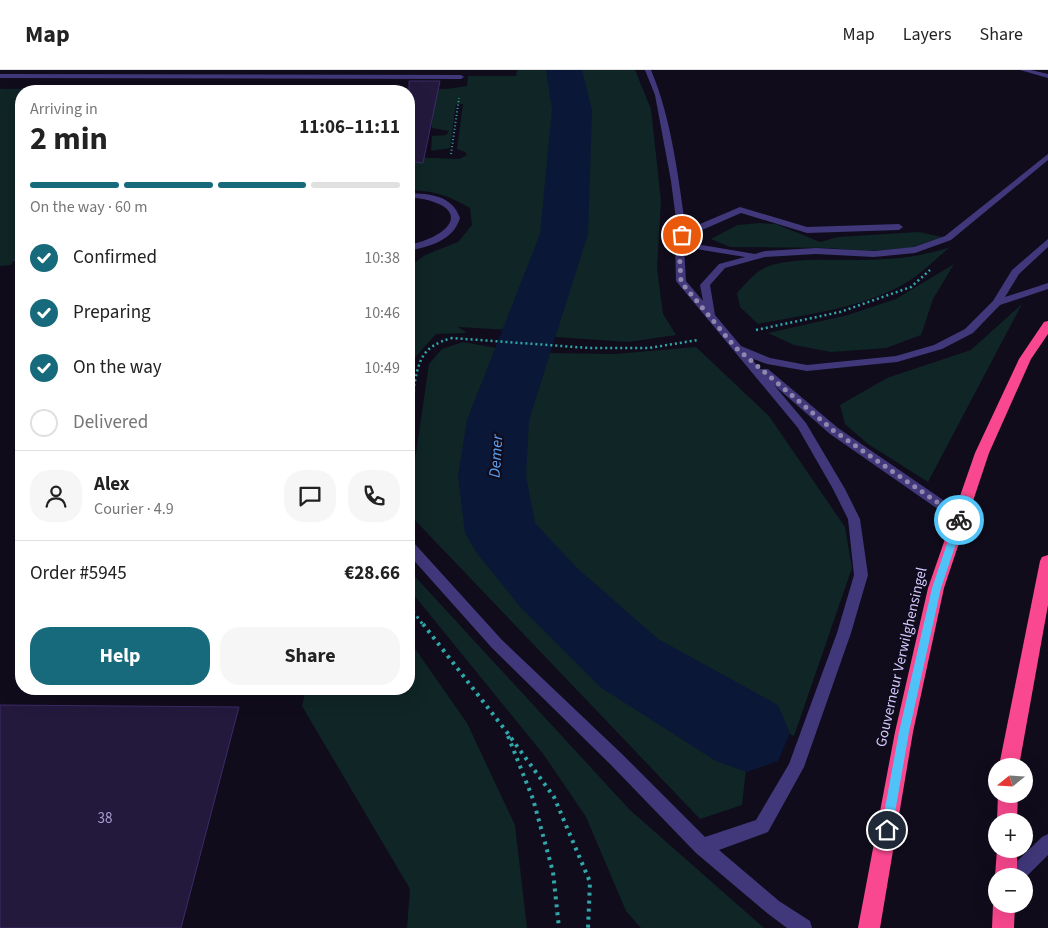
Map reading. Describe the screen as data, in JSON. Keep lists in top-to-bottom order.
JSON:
{
  "streets": {
    "highway": ["Gouverneur Verwilghensingel"]
  },
  "water": ["Demer"],
  "house_numbers": ["38"],
  "north": "left",
  "page": {
    "header": "Map",
    "nav": ["Map", "Layers", "Share"],
    "heading": ["2 min", "Arriving in", "11:06–11:11"],
    "panel": [
      "Alex",
      "Courier · 4.9",
      "Order #5945",
      "€28.66"
    ],
    "bar": "On the way · 60 m",
    "list": [
      ["Confirmed", "10:38"],
      ["Preparing", "10:46"],
      ["On the way", "10:49"],
      "Delivered"
    ],
    "buttons": ["Help", "Share"],
    "map_buttons": ["+", "−"]
  }
}
